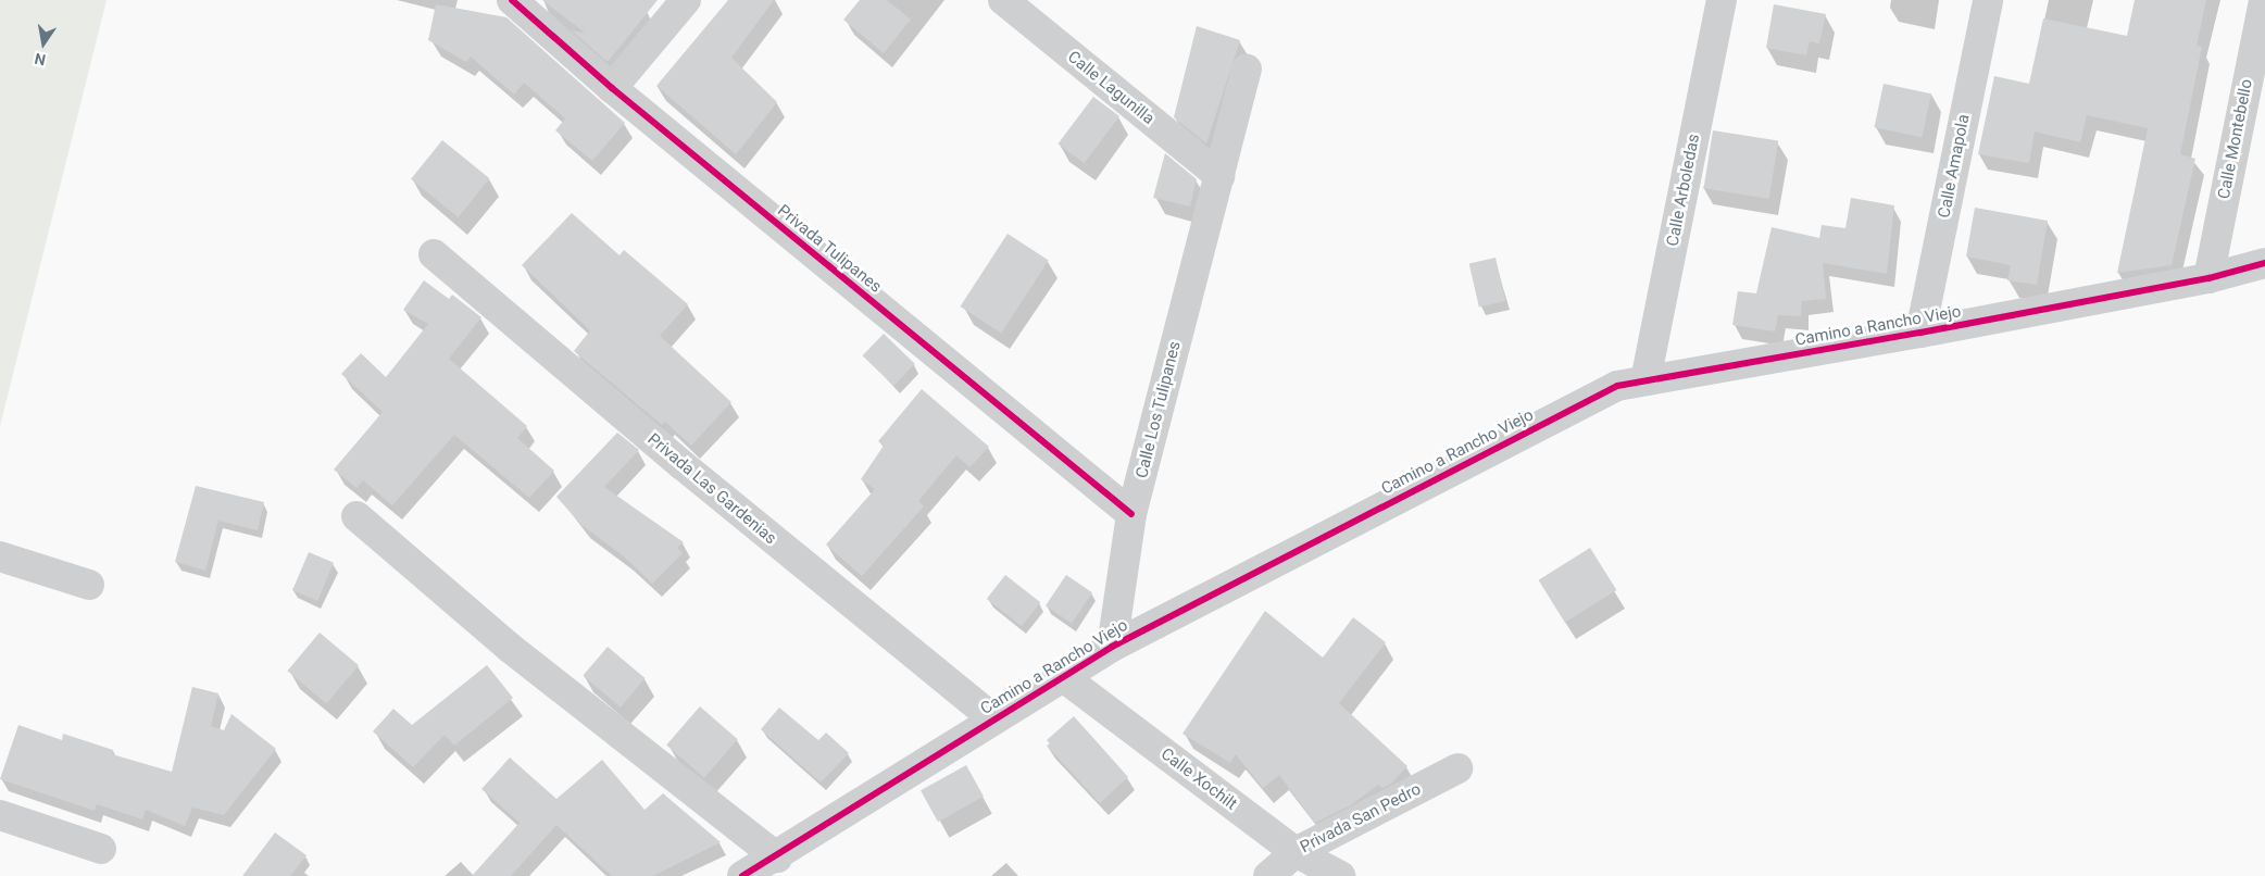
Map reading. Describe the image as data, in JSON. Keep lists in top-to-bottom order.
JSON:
{
  "streets": {
    "street": [
      "Calle Lagunilla",
      "Calle Montebello",
      "Calle Amapola",
      "Calle Arboledas",
      "Privada Tulipanes",
      "Camino a Rancho Viejo",
      "Calle Los Tulipanes",
      "Privada Las Gardenias",
      "Calle Xochilt",
      "Privada San Pedro"
    ]
  },
  "crossings": [
    ["Calle Lagunilla", "Calle Los Tulipanes"],
    ["Calle Montebello", "Camino a Rancho Viejo"],
    ["Calle Amapola", "Camino a Rancho Viejo"],
    ["Calle Arboledas", "Camino a Rancho Viejo"],
    ["Privada Tulipanes", "Calle Los Tulipanes"],
    ["Camino a Rancho Viejo", "Calle Los Tulipanes"],
    ["Camino a Rancho Viejo", "Privada Las Gardenias"],
    ["Camino a Rancho Viejo", "Calle Xochilt"],
    ["Calle Xochilt", "Privada San Pedro"]
  ],
  "north": "bottom"
}
